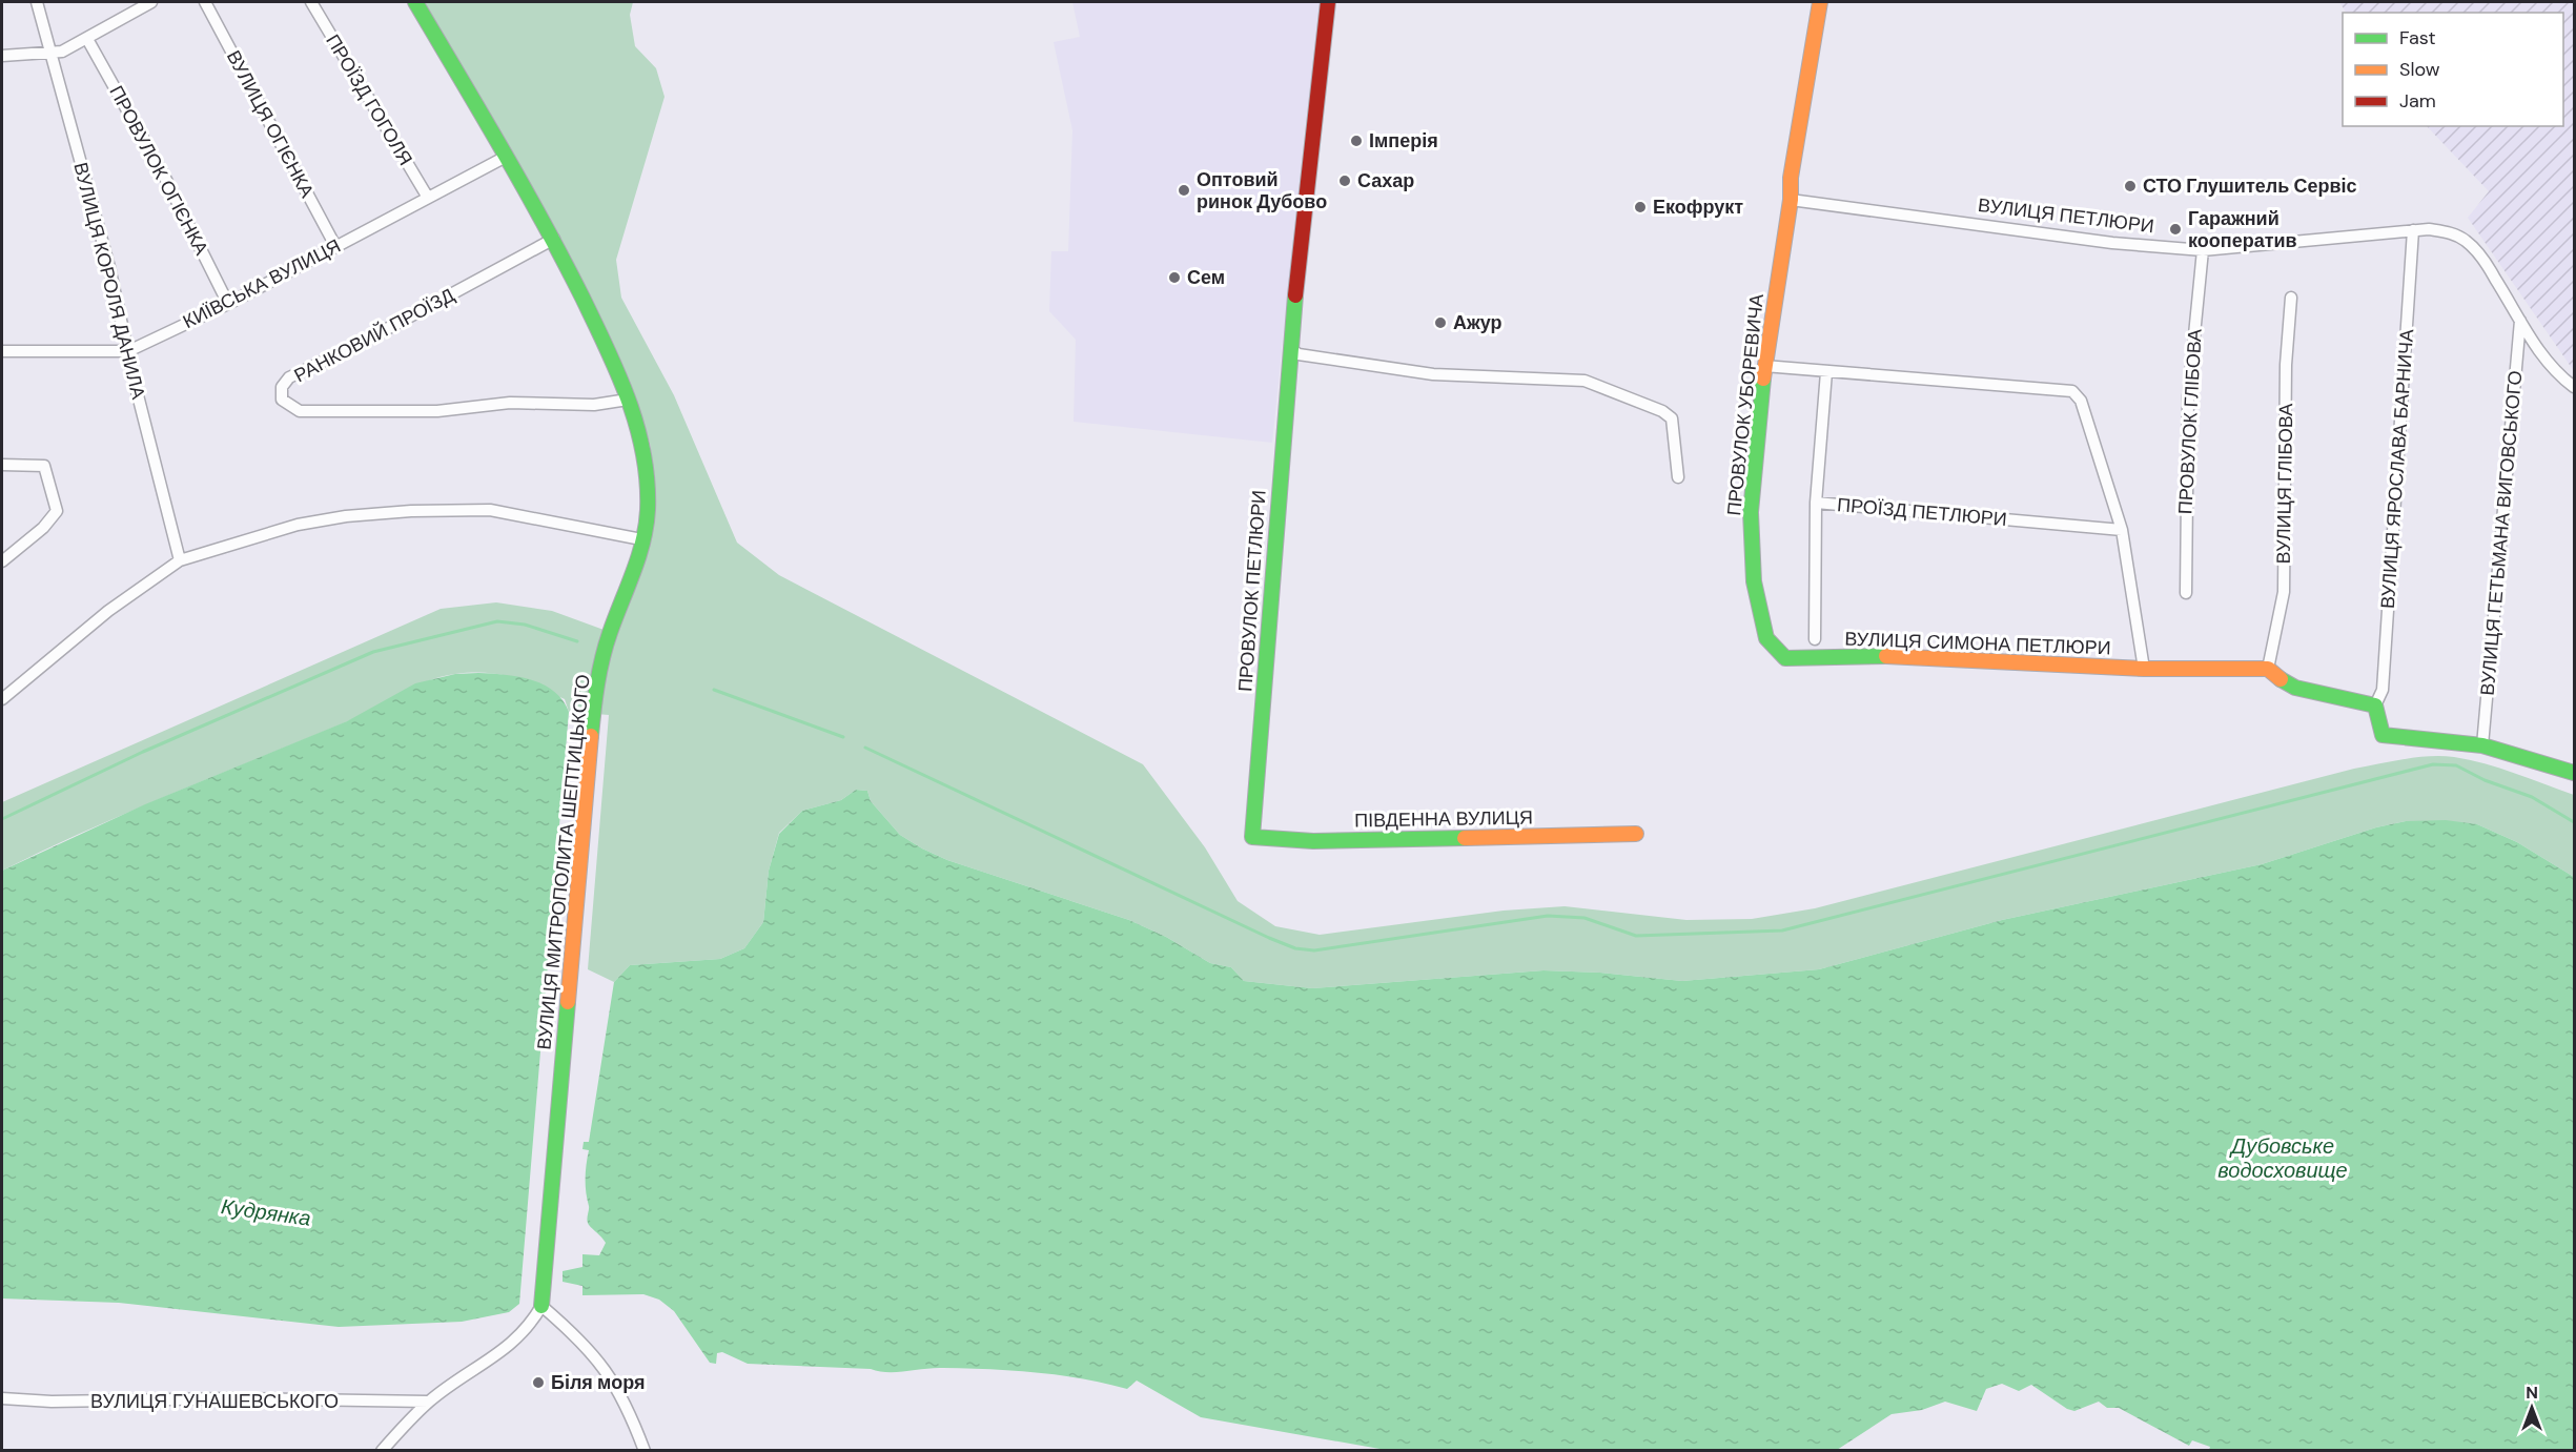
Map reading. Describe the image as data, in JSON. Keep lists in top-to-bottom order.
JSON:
{
  "streets": {
    "street": [
      "ПРОЇЗД ГОГОЛЯ",
      "ВУЛИЦЯ ОГІЄНКА",
      "ПРОВУЛОК ОГІЄНКА",
      "ВУЛИЦЯ ПЕТЛЮРИ",
      "ВУЛИЦЯ КОРОЛЯ ДАНИЛА",
      "КИЇВСЬКА ВУЛИЦЯ",
      "РАНКОВИЙ ПРОЇЗД",
      "ПРОВУЛОК УБОРЕВИЧА",
      "ПРОВУЛОК ГЛІБОВА",
      "ВУЛИЦЯ ЯРОСЛАВА БАРНИЧА",
      "ВУЛИЦЯ ГЛІБОВА",
      "ПРОЇЗД ПЕТЛЮРИ",
      "ВУЛИЦЯ ГЕТЬМАНА ВИГОВСЬКОГО",
      "ПРОВУЛОК ПЕТЛЮРИ",
      "ВУЛИЦЯ СИМОНА ПЕТЛЮРИ",
      "ПІВДЕННА ВУЛИЦЯ",
      "ВУЛИЦЯ МИТРОПОЛИТА ШЕПТИЦЬКОГО",
      "ВУЛИЦЯ ГУНАШЕВСЬКОГО"
    ]
  },
  "crossings": [
    ["ПРОЇЗД ГОГОЛЯ", "КИЇВСЬКА ВУЛИЦЯ"],
    ["ВУЛИЦЯ ОГІЄНКА", "КИЇВСЬКА ВУЛИЦЯ"],
    ["ПРОВУЛОК ОГІЄНКА", "КИЇВСЬКА ВУЛИЦЯ"],
    ["ВУЛИЦЯ ПЕТЛЮРИ", "ПРОВУЛОК УБОРЕВИЧА"],
    ["ВУЛИЦЯ ПЕТЛЮРИ", "ПРОВУЛОК ГЛІБОВА"],
    ["ВУЛИЦЯ ПЕТЛЮРИ", "ВУЛИЦЯ ЯРОСЛАВА БАРНИЧА"],
    ["ВУЛИЦЯ ПЕТЛЮРИ", "ВУЛИЦЯ ГЕТЬМАНА ВИГОВСЬКОГО"],
    ["ВУЛИЦЯ КОРОЛЯ ДАНИЛА", "КИЇВСЬКА ВУЛИЦЯ"],
    ["КИЇВСЬКА ВУЛИЦЯ", "ВУЛИЦЯ МИТРОПОЛИТА ШЕПТИЦЬКОГО"],
    ["РАНКОВИЙ ПРОЇЗД", "ВУЛИЦЯ МИТРОПОЛИТА ШЕПТИЦЬКОГО"],
    ["ПРОВУЛОК УБОРЕВИЧА", "ВУЛИЦЯ СИМОНА ПЕТЛЮРИ"],
    ["ВУЛИЦЯ ГЛІБОВА", "ВУЛИЦЯ СИМОНА ПЕТЛЮРИ"],
    ["ПРОВУЛОК ПЕТЛЮРИ", "ПІВДЕННА ВУЛИЦЯ"]
  ],
  "water": ["Дубовське водосховище", "Кудрянка"],
  "places": [
    "Імперія",
    "Сахар",
    "СТО Глушитель Сервіс",
    "Оптовий ринок Дубово",
    "Екофрукт",
    "Гаражний кооператив",
    "Сем",
    "Ажур",
    "Біля моря"
  ],
  "legend": ["Fast", "Slow", "Jam"],
  "north": "top"
}
